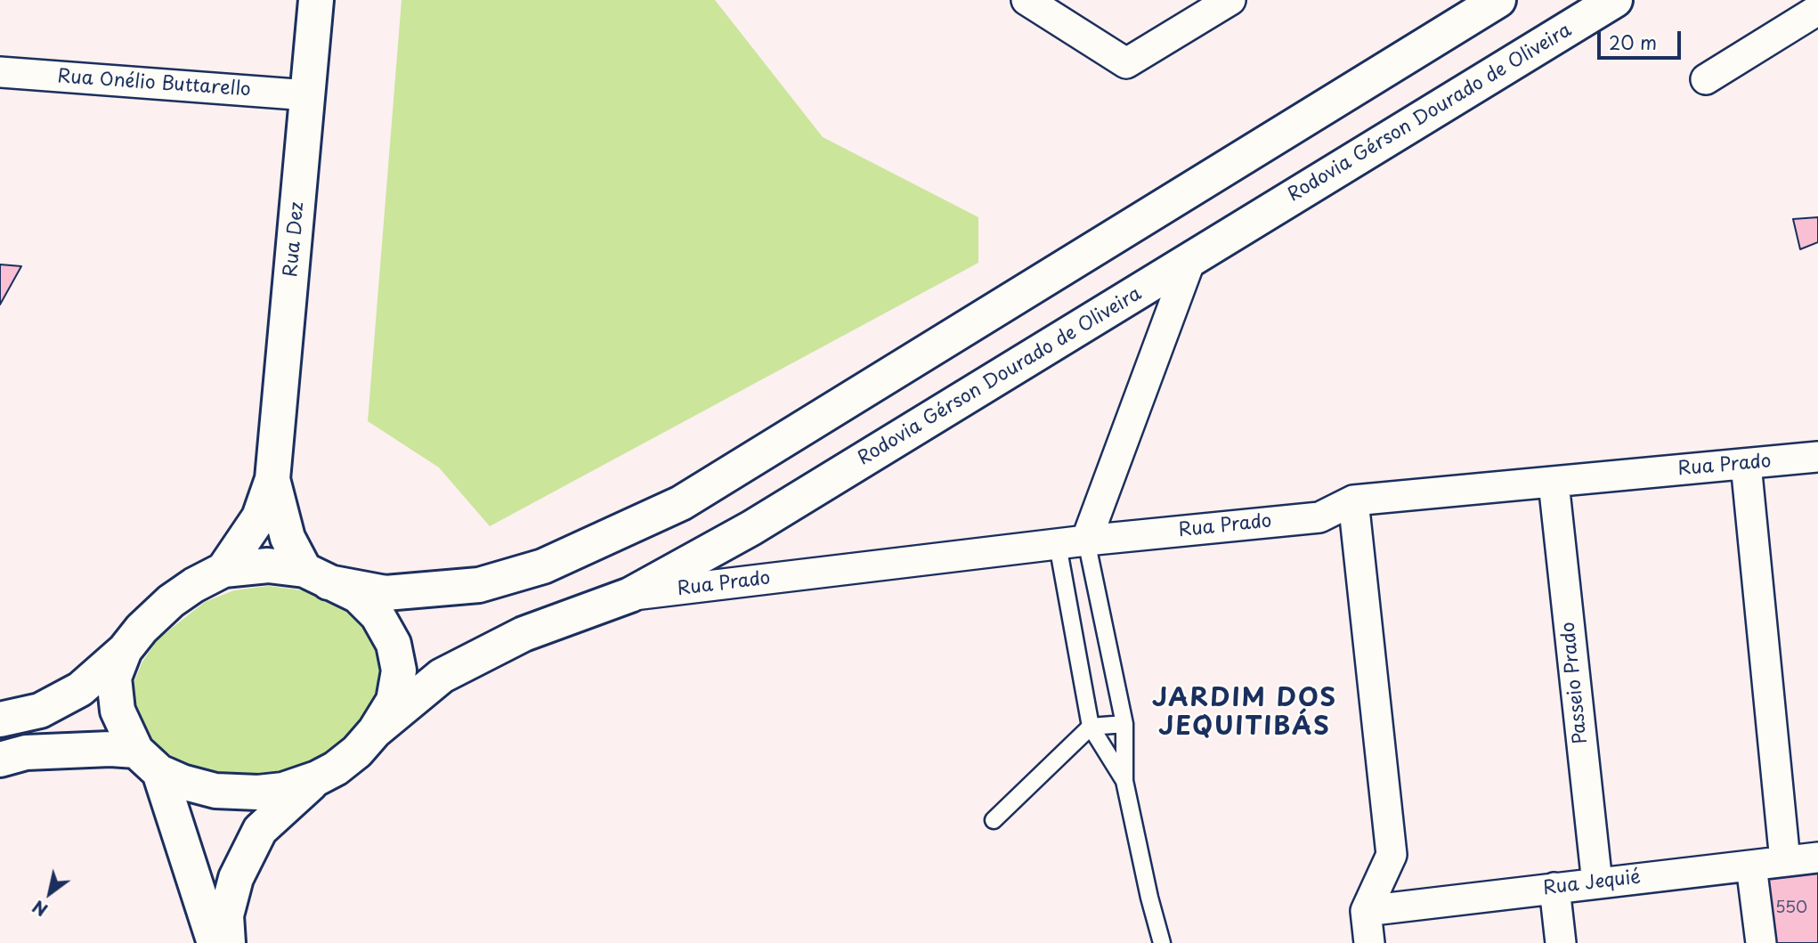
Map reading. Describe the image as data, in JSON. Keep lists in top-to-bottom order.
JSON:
{
  "streets": {
    "main road": ["Rodovia Gérson Dourado de Oliveira", "Rua Dez"],
    "street": [
      "Rua Onélio Buttarello",
      "Rua Prado",
      "Passeio Prado",
      "Rua Jequié"
    ]
  },
  "crossings": [
    ["Rua Onélio Buttarello", "Rua Dez"],
    ["Rodovia Gérson Dourado de Oliveira", "Rua Prado"],
    ["Rua Prado", "Passeio Prado"],
    ["Passeio Prado", "Rua Jequié"]
  ],
  "districts": ["JARDIM DOS JEQUITIBÁS"],
  "house_numbers": ["550"],
  "scale_bar": "20 m",
  "north": "bottom left"
}
